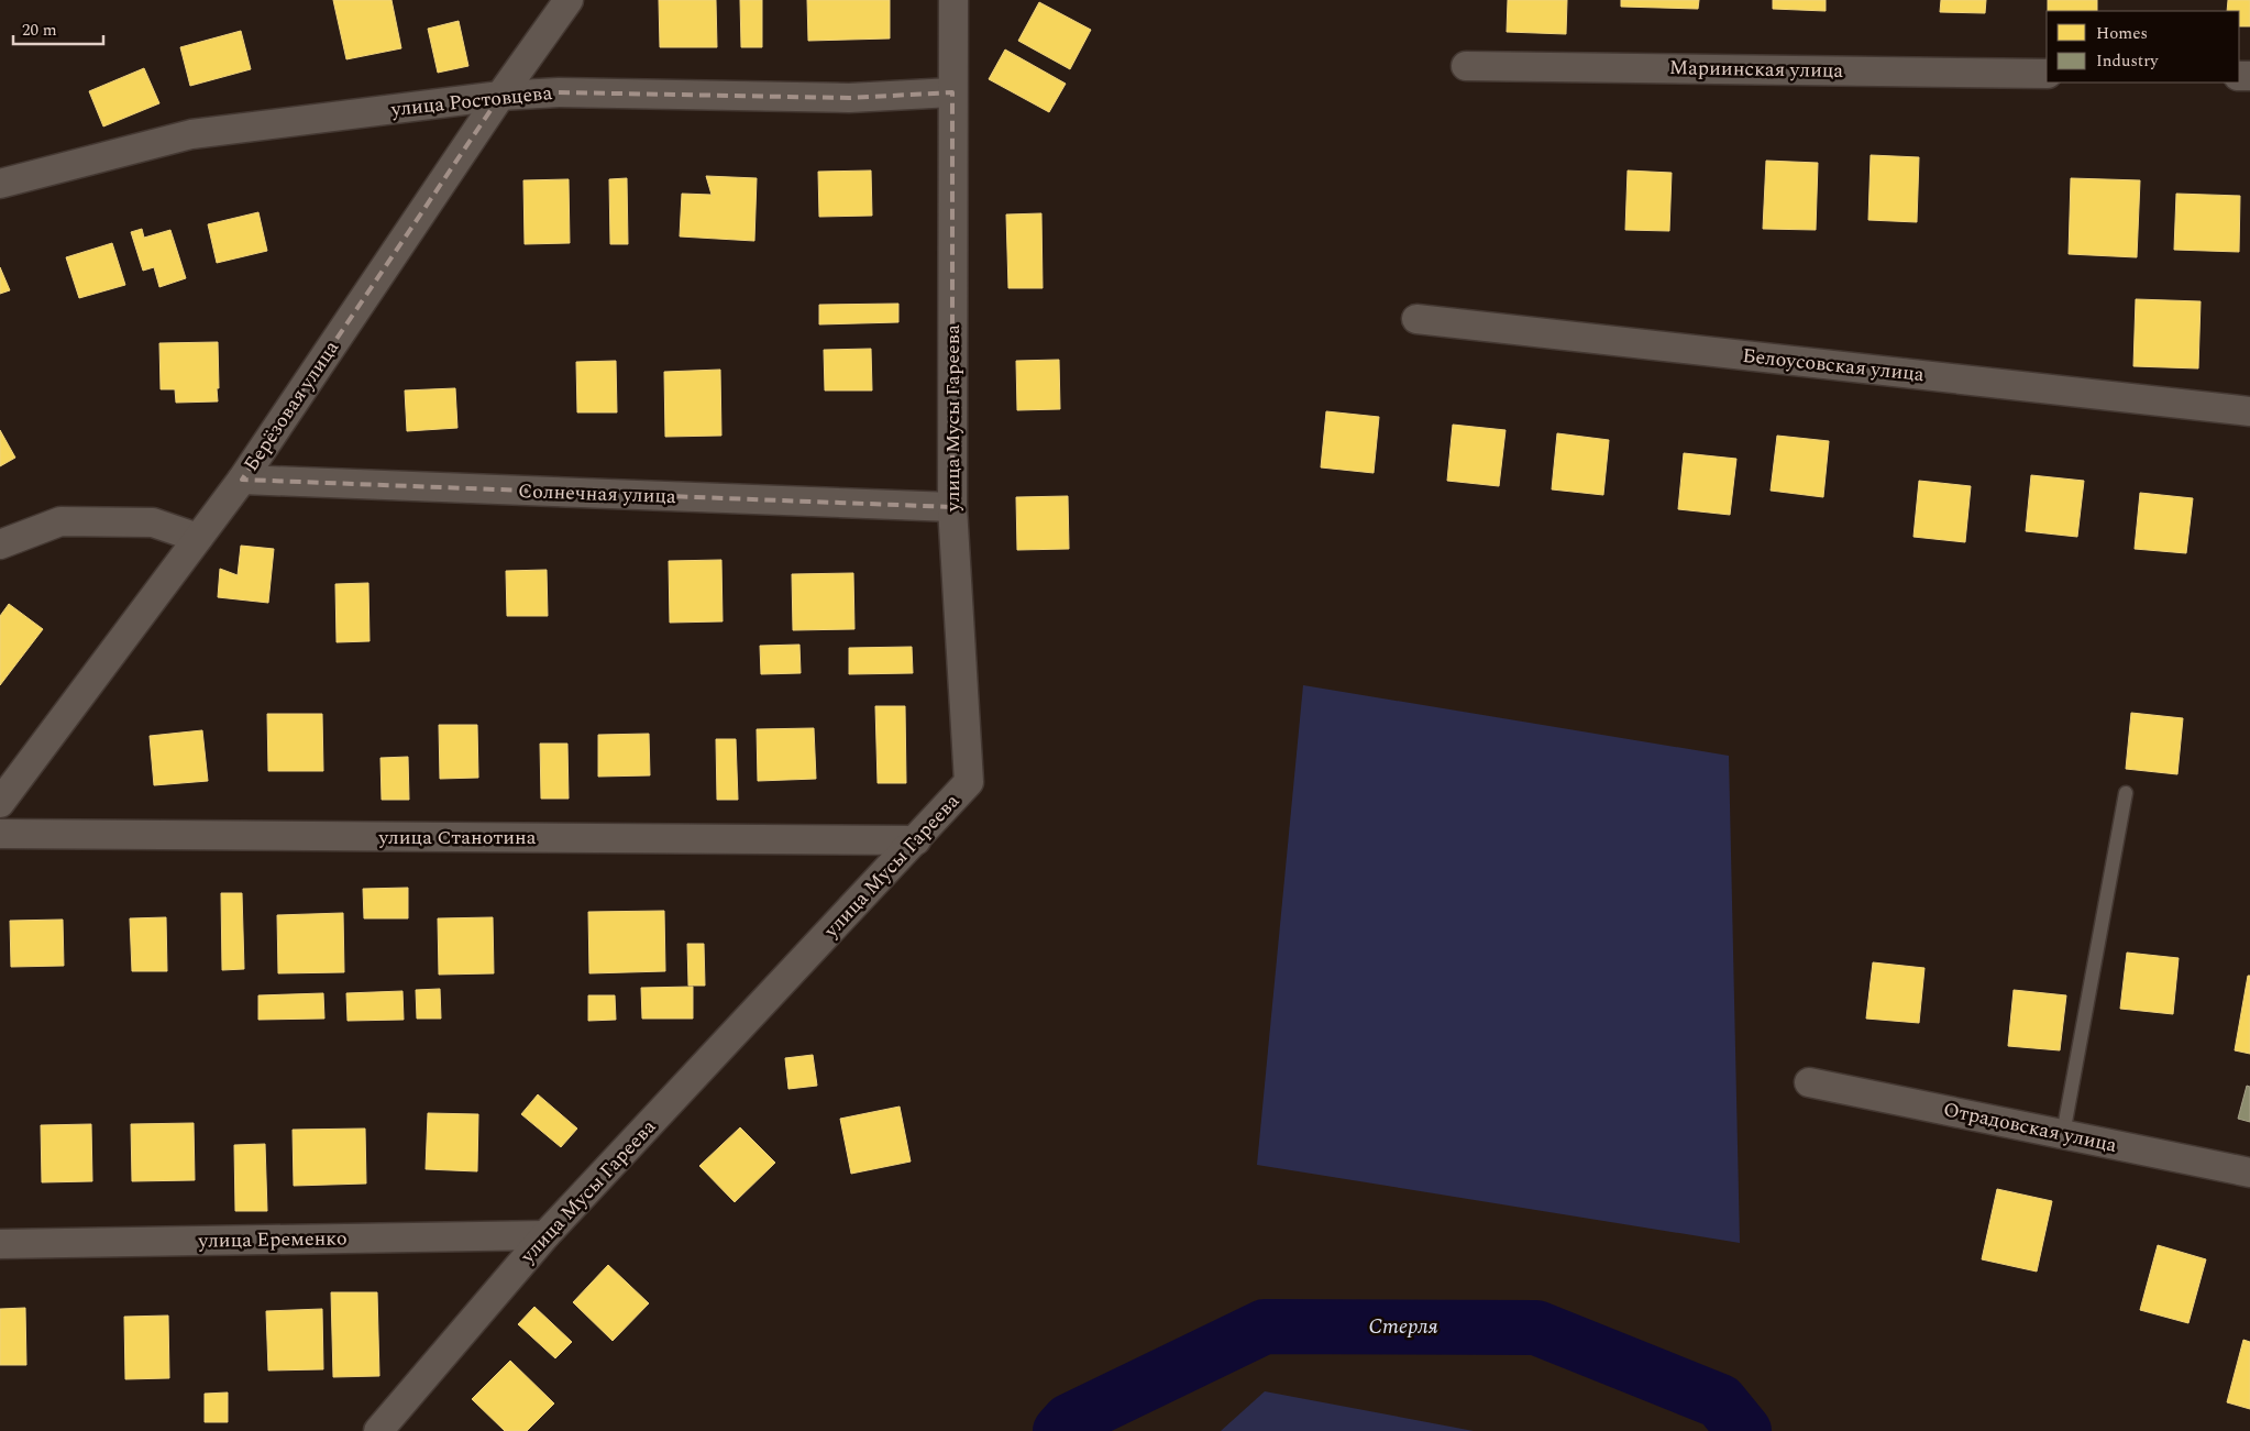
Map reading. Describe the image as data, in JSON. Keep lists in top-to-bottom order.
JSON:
{
  "streets": {
    "street": [
      "Мариинская улица",
      "улица Ростовцева",
      "Белоусовская улица",
      "Берёзовая улица",
      "улица Мусы Гареева",
      "Солнечная улица",
      "улица Станотина",
      "Отрадовская улица",
      "улица Еременко"
    ]
  },
  "crossings": [
    ["улица Ростовцева", "Берёзовая улица"],
    ["улица Ростовцева", "улица Мусы Гареева"],
    ["Берёзовая улица", "Солнечная улица"],
    ["улица Мусы Гареева", "Солнечная улица"],
    ["улица Мусы Гареева", "улица Станотина"],
    ["улица Мусы Гареева", "улица Еременко"]
  ],
  "water": ["Стерля"],
  "legend": ["Homes", "Industry"],
  "scale_bar": "20 m"
}
